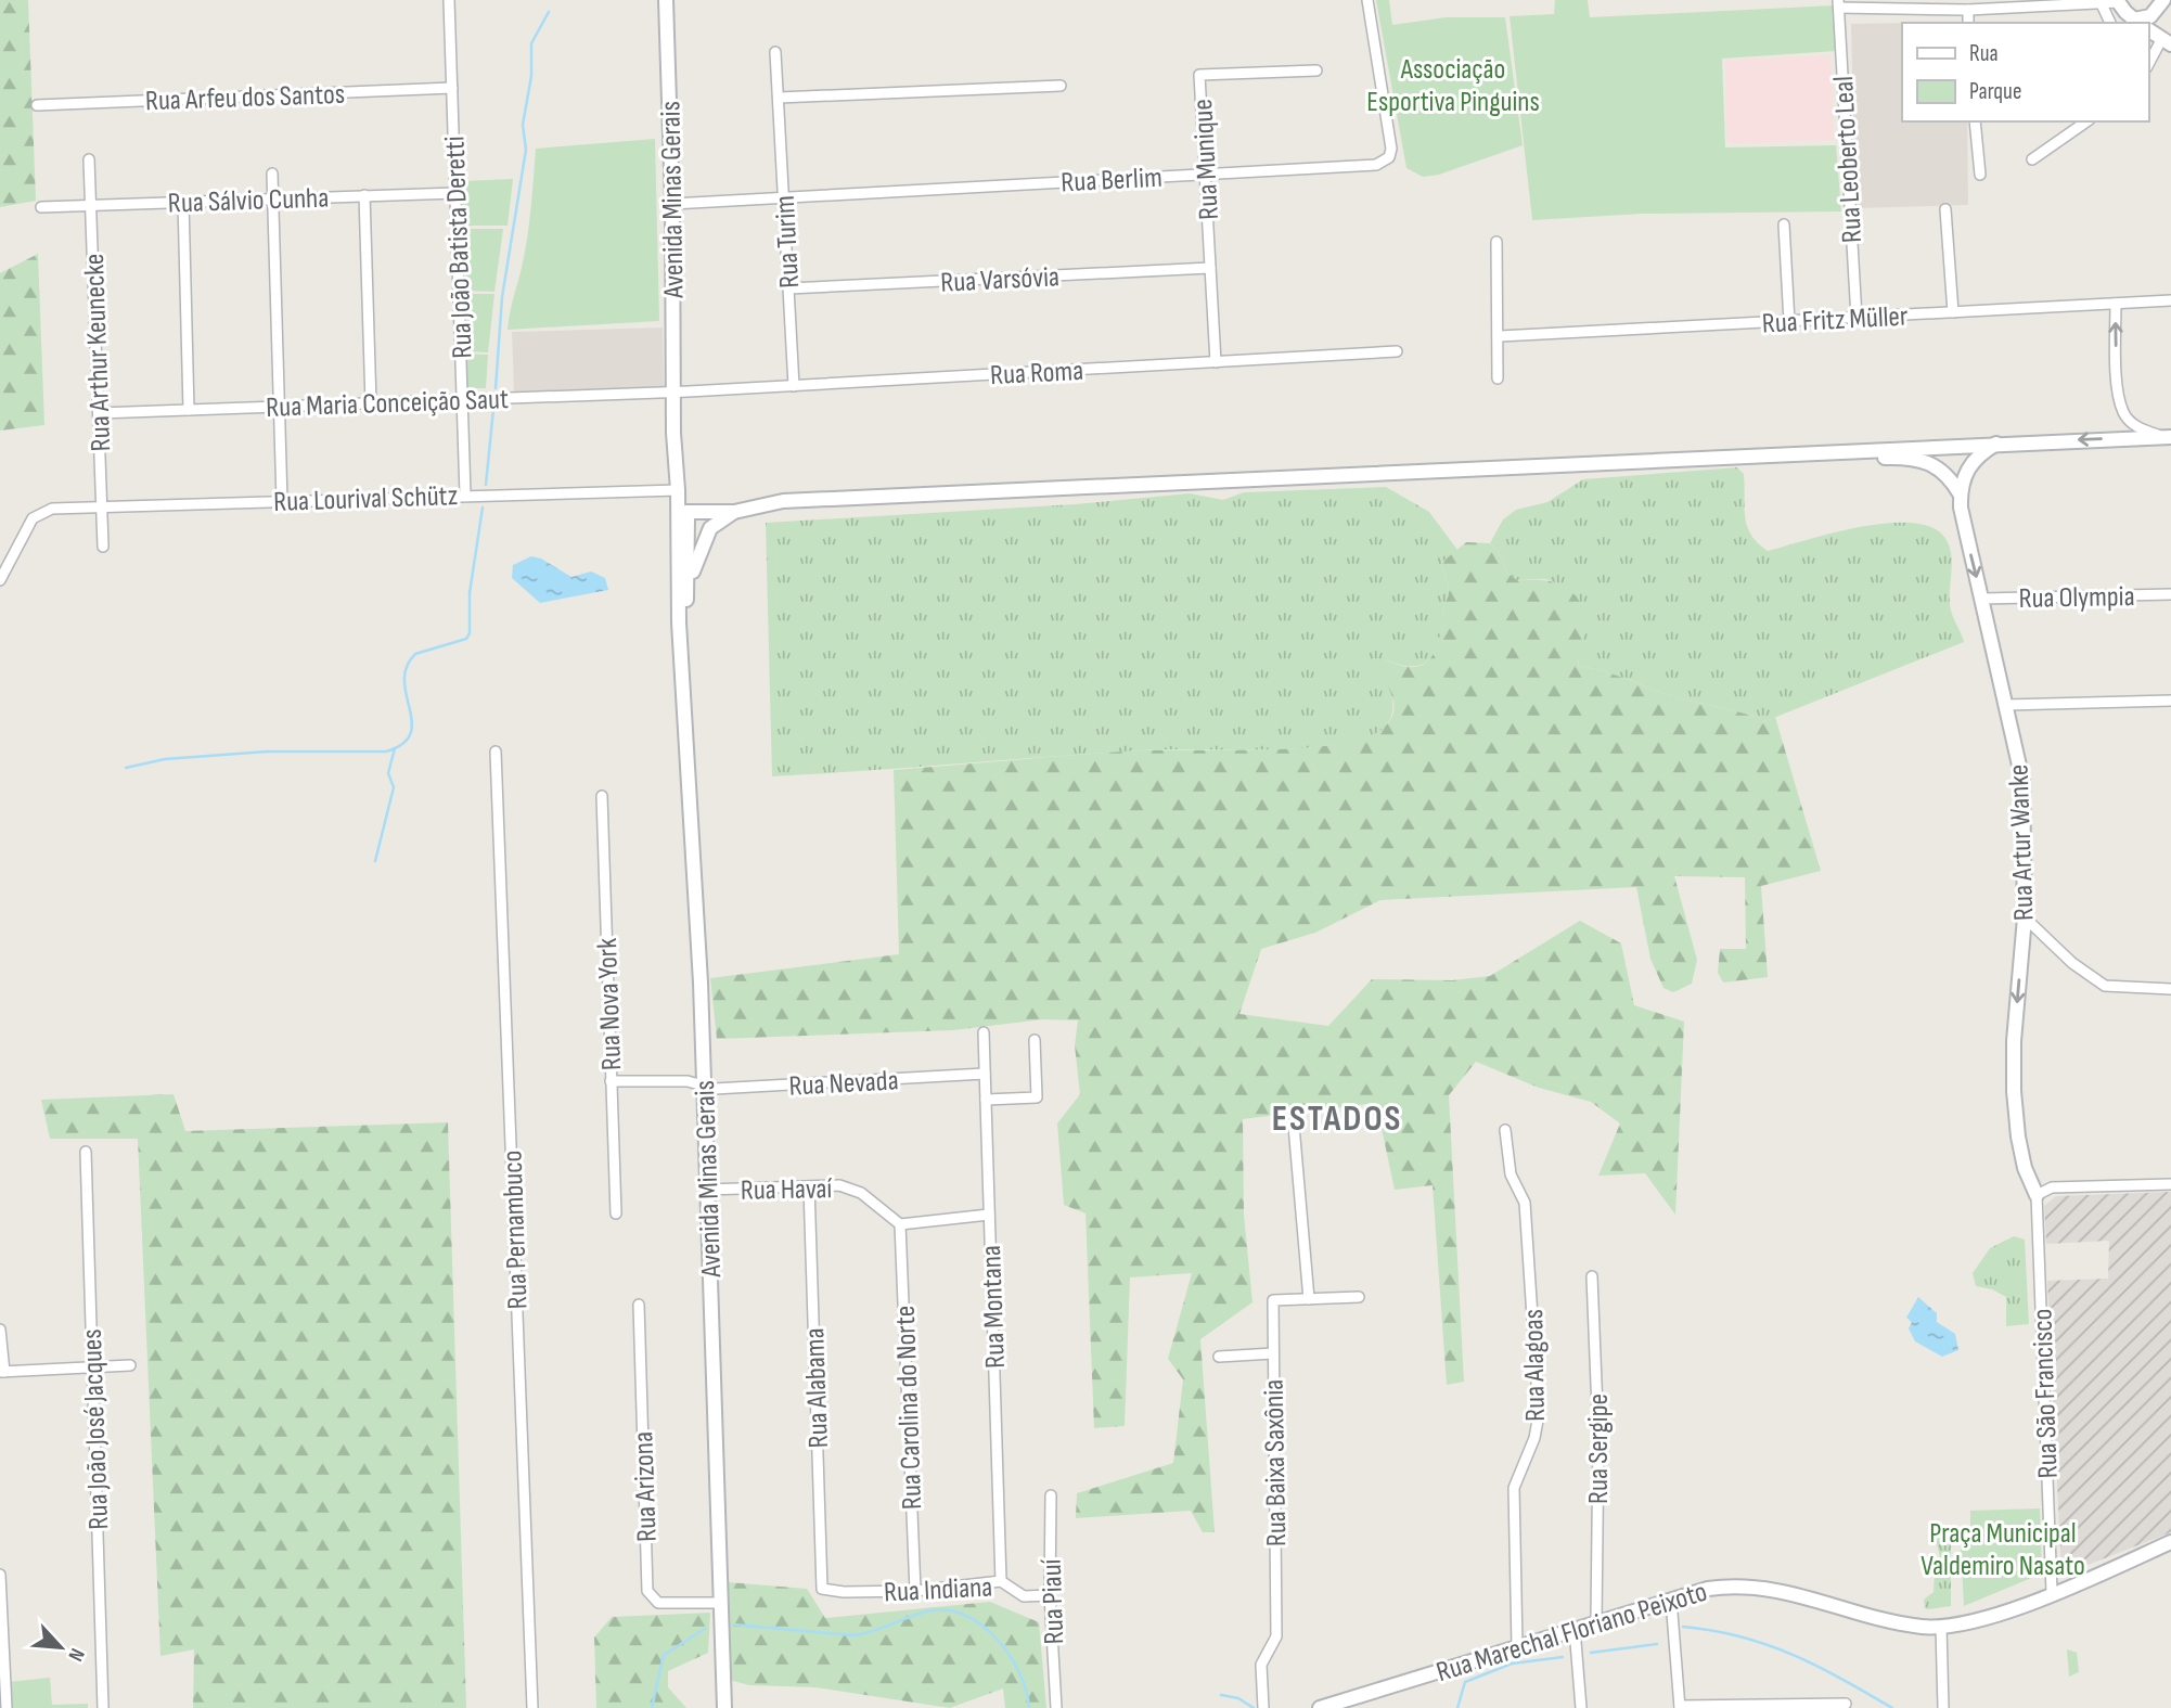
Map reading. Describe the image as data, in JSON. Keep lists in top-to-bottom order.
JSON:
{
  "streets": {
    "street": [
      "Rua Arfeu dos Santos",
      "Rua Munique",
      "Rua Leoberto Leal",
      "Rua Berlim",
      "Rua Sálvio Cunha",
      "Avenida Minas Gerais",
      "Rua Turim",
      "Rua João Batista Deretti",
      "Rua Varsóvia",
      "Rua Fritz Müller",
      "Rua Arthur Keunecke",
      "Rua Roma",
      "Rua Maria Conceição Saut",
      "Rua Lourival Schütz",
      "Rua Olympia",
      "Rua Artur Wanke",
      "Rua Nova York",
      "Rua Nevada",
      "Rua Havaí",
      "Rua Pernambuco",
      "Rua Montana",
      "Rua Alagoas",
      "Rua Alabama",
      "Rua São Francisco",
      "Rua Carolina do Norte",
      "Rua João José Jacques",
      "Rua Sergipe",
      "Rua Baixa Saxônia",
      "Rua Arizona",
      "Rua Indiana",
      "Rua Piauí",
      "Rua Marechal Floriano Peixoto"
    ]
  },
  "crossings": [
    ["Rua Arfeu dos Santos", "Rua João Batista Deretti"],
    ["Rua Munique", "Rua Berlim"],
    ["Rua Munique", "Rua Varsóvia"],
    ["Rua Munique", "Rua Roma"],
    ["Rua Leoberto Leal", "Rua Fritz Müller"],
    ["Rua Berlim", "Avenida Minas Gerais"],
    ["Rua Berlim", "Rua Turim"],
    ["Rua Sálvio Cunha", "Rua João Batista Deretti"],
    ["Rua Sálvio Cunha", "Rua Arthur Keunecke"],
    ["Avenida Minas Gerais", "Rua Roma"],
    ["Avenida Minas Gerais", "Rua Maria Conceição Saut"],
    ["Avenida Minas Gerais", "Rua Lourival Schütz"],
    ["Avenida Minas Gerais", "Rua Nevada"],
    ["Avenida Minas Gerais", "Rua Havaí"],
    ["Avenida Minas Gerais", "Rua Arizona"],
    ["Rua Turim", "Rua Varsóvia"],
    ["Rua Turim", "Rua Roma"],
    ["Rua João Batista Deretti", "Rua Maria Conceição Saut"],
    ["Rua João Batista Deretti", "Rua Lourival Schütz"],
    ["Rua Arthur Keunecke", "Rua Maria Conceição Saut"],
    ["Rua Arthur Keunecke", "Rua Lourival Schütz"],
    ["Rua Roma", "Rua Maria Conceição Saut"],
    ["Rua Olympia", "Rua Artur Wanke"],
    ["Rua Artur Wanke", "Rua São Francisco"],
    ["Rua Nova York", "Rua Nevada"],
    ["Rua Nevada", "Rua Montana"],
    ["Rua Havaí", "Rua Alabama"],
    ["Rua Havaí", "Rua Carolina do Norte"],
    ["Rua Montana", "Rua Indiana"],
    ["Rua Alagoas", "Rua Marechal Floriano Peixoto"],
    ["Rua Alabama", "Rua Indiana"],
    ["Rua São Francisco", "Rua Marechal Floriano Peixoto"],
    ["Rua Carolina do Norte", "Rua Indiana"],
    ["Rua Sergipe", "Rua Marechal Floriano Peixoto"],
    ["Rua Indiana", "Rua Piauí"]
  ],
  "one_way": ["Rua Artur Wanke"],
  "districts": ["ESTADOS"],
  "parks": ["Associação Esportiva Pinguins", "Praça Municipal Valdemiro Nasato"],
  "legend": ["Rua", "Parque"],
  "north": "bottom right"
}
